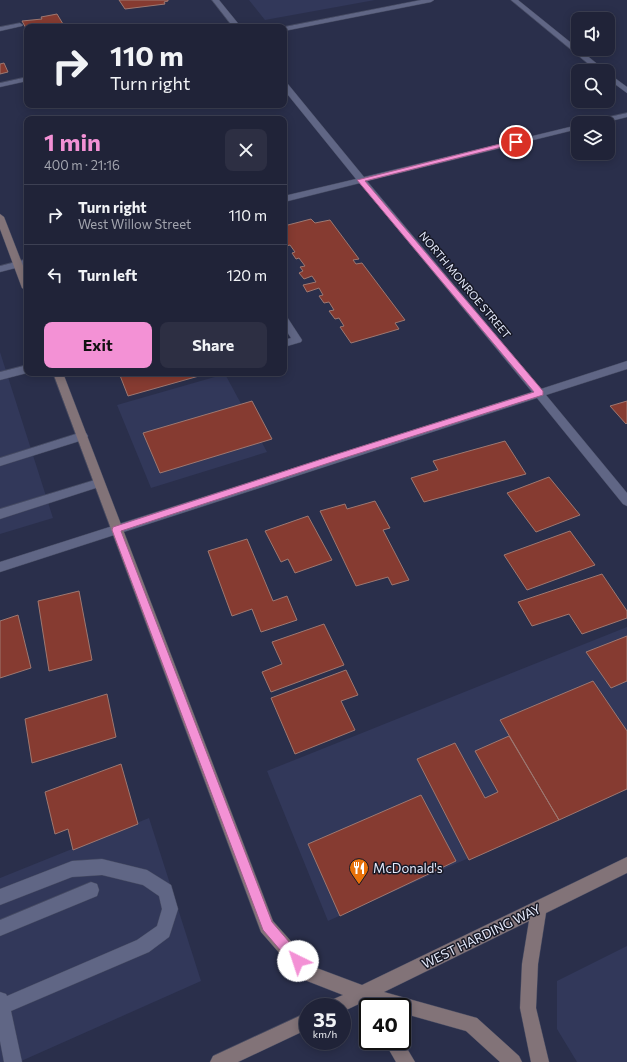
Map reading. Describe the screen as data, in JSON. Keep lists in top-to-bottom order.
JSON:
{
  "streets": {
    "street": ["NORTH MONROE STREET", "WEST HARDING WAY"]
  },
  "places": {
    "restaurant": ["McDonald's"]
  },
  "page": {
    "turn": ["110 m", "Turn right"],
    "heading": ["1 min", "400 m · 21:16"],
    "list": [
      {
        "name": "Turn right",
        "note": "West Willow Street",
        "value": "110 m"
      },
      {
        "name": "Turn left",
        "value": "120 m"
      }
    ],
    "buttons": ["Exit", "Share"],
    "speed": "35 km/h",
    "limit": "40"
  }
}
